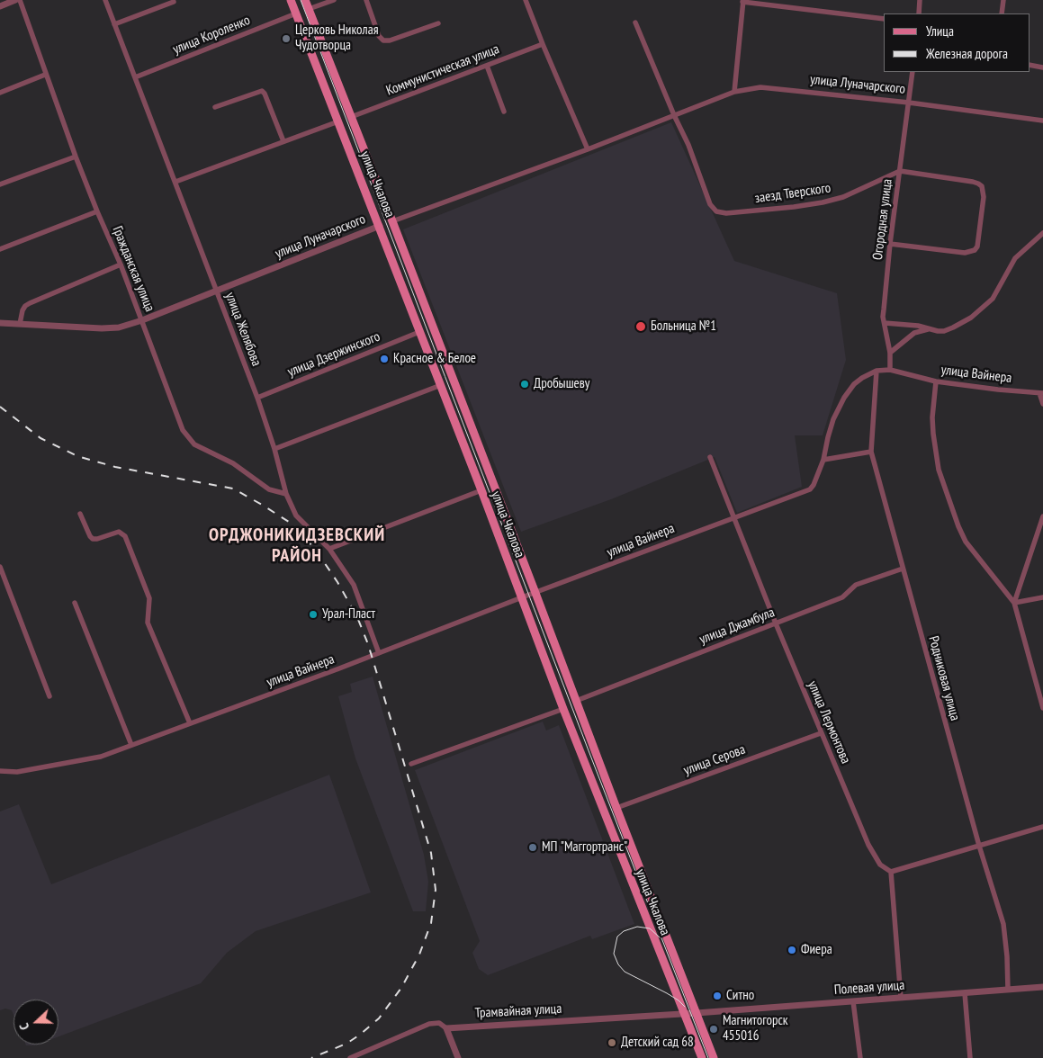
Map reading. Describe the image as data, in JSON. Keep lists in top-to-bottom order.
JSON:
{
  "streets": {
    "main road": ["улица Луначарского", "улица Чкалова"],
    "street": [
      "улица Короленко",
      "Коммунистическая улица",
      "заезд Тверского",
      "Огородная улица",
      "Гражданская улица",
      "улица Желябова",
      "улица Дзержинского",
      "улица Вайнера",
      "улица Джамбула",
      "Родниковая улица",
      "улица Лермонтова",
      "улица Серова",
      "Полевая улица",
      "Трамвайная улица"
    ]
  },
  "crossings": [
    ["улица Короленко", "улица Чкалова"],
    ["улица Короленко", "улица Желябова"],
    ["Коммунистическая улица", "улица Чкалова"],
    ["улица Луначарского", "улица Чкалова"],
    ["улица Луначарского", "заезд Тверского"],
    ["улица Луначарского", "Огородная улица"],
    ["улица Луначарского", "Гражданская улица"],
    ["улица Луначарского", "улица Желябова"],
    ["улица Чкалова", "улица Дзержинского"],
    ["улица Чкалова", "улица Вайнера"],
    ["улица Чкалова", "улица Джамбула"],
    ["улица Чкалова", "улица Серова"],
    ["улица Чкалова", "Полевая улица"],
    ["улица Чкалова", "Трамвайная улица"],
    ["заезд Тверского", "Огородная улица"],
    ["Огородная улица", "улица Вайнера"],
    ["Гражданская улица", "улица Желябова"],
    ["улица Желябова", "улица Дзержинского"],
    ["улица Желябова", "улица Вайнера"],
    ["улица Вайнера", "Родниковая улица"],
    ["улица Вайнера", "улица Лермонтова"],
    ["улица Джамбула", "Родниковая улица"],
    ["улица Джамбула", "улица Лермонтова"],
    ["Родниковая улица", "Полевая улица"],
    ["улица Лермонтова", "улица Серова"],
    ["Полевая улица", "Трамвайная улица"]
  ],
  "districts": ["ОРДЖОНИКИДЗЕВСКИЙ РАЙОН"],
  "places": [
    "Церковь Николая Чудотворца",
    "Больница №1",
    "Красное & Белое",
    "Дробышеву",
    "Урал-Пласт",
    "МП \"Маггортранс\"",
    "Фиера",
    "Ситно",
    "Магнитогорск 455016",
    "Детский сад 68"
  ],
  "legend": ["Улица", "Железная дорога"],
  "north": "left"
}
